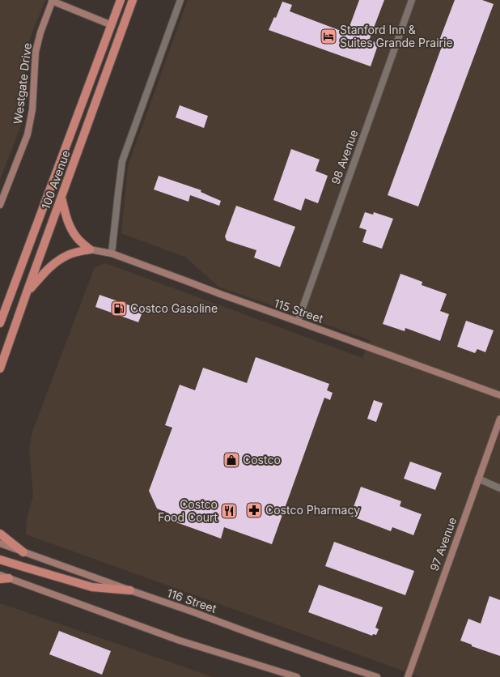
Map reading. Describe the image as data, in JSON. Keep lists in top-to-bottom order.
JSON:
{
  "streets": {
    "main road": ["100 Avenue"],
    "street": [
      "Westgate Drive",
      "98 Avenue",
      "115 Street",
      "97 Avenue",
      "116 Street"
    ]
  },
  "crossings": [
    ["Westgate Drive", "100 Avenue"],
    ["98 Avenue", "115 Street"]
  ],
  "places": {
    "hotel": ["Stanford Inn & Suites Grande Prairie"],
    "fuel station": ["Costco Gasoline"],
    "shop": ["Costco"],
    "pharmacy": ["Costco Pharmacy"],
    "restaurant": ["Costco Food Court"]
  }
}
